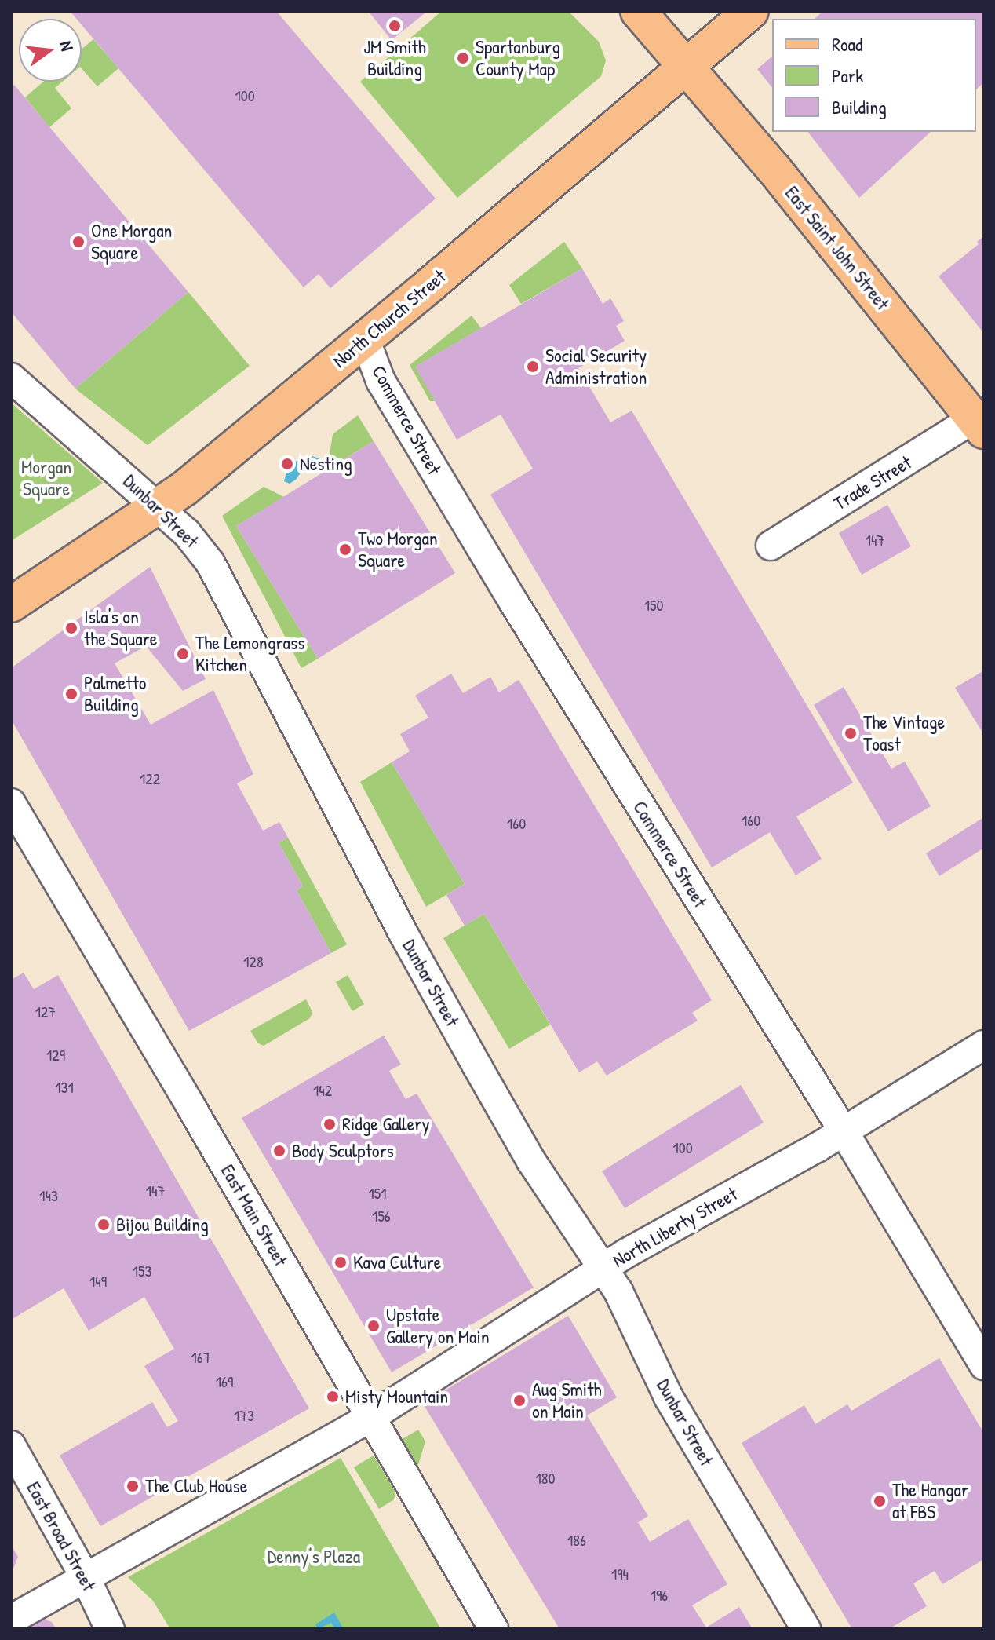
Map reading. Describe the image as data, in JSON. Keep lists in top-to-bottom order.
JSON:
{
  "streets": {
    "main road": ["East Saint John Street", "North Church Street"],
    "street": [
      "Commerce Street",
      "Trade Street",
      "Dunbar Street",
      "East Main Street",
      "North Liberty Street",
      "East Broad Street"
    ]
  },
  "crossings": [
    ["East Saint John Street", "North Church Street"],
    ["East Saint John Street", "Trade Street"],
    ["North Church Street", "Commerce Street"],
    ["North Church Street", "Dunbar Street"],
    ["Commerce Street", "North Liberty Street"],
    ["Dunbar Street", "North Liberty Street"],
    ["East Main Street", "North Liberty Street"],
    ["North Liberty Street", "East Broad Street"]
  ],
  "parks": ["Morgan Square", "Denny's Plaza"],
  "places": [
    "JM Smith Building",
    "Spartanburg County Map",
    "One Morgan Square",
    "Social Security Administration",
    "Nesting",
    "Two Morgan Square",
    "Isla's on the Square",
    "The Lemongrass Kitchen",
    "Palmetto Building",
    "The Vintage Toast",
    "Ridge Gallery",
    "Body Sculptors",
    "Bijou Building",
    "Kava Culture",
    "Upstate Gallery on Main",
    "Misty Mountain",
    "Aug Smith on Main",
    "The Club House",
    "The Hangar at FBS"
  ],
  "house_numbers": [
    "100",
    "147",
    "150",
    "122",
    "160",
    "160",
    "128",
    "127",
    "129",
    "131",
    "142",
    "100",
    "147",
    "151",
    "143",
    "156",
    "153",
    "149",
    "167",
    "169",
    "173",
    "180",
    "186",
    "194",
    "196"
  ],
  "legend": ["Road", "Park", "Building"],
  "north": "right"
}
